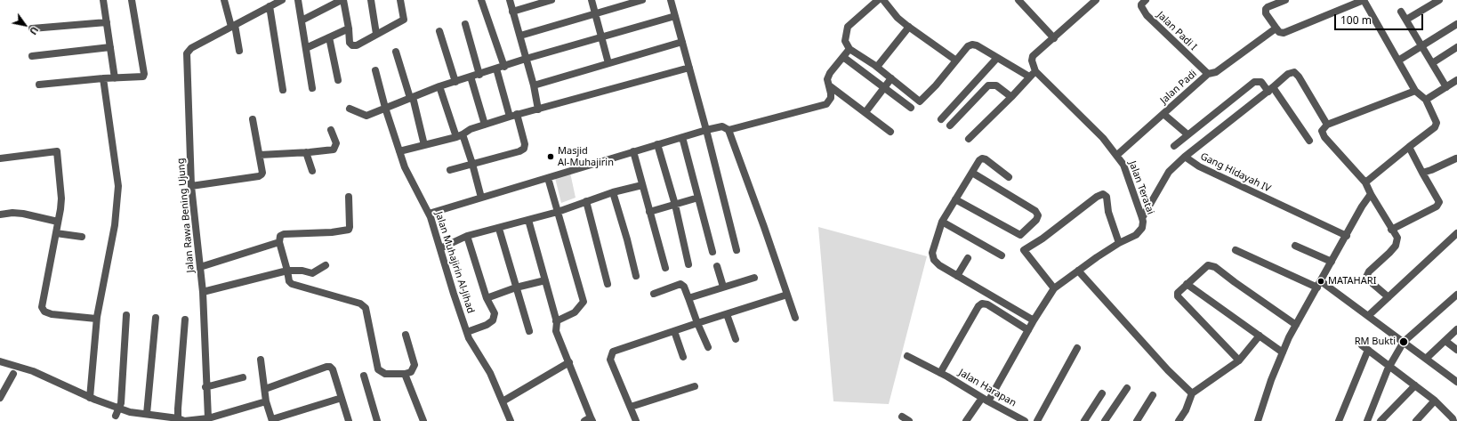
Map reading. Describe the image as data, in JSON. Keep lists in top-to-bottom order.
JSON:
{
  "streets": {
    "street": [
      "Jalan Padi I",
      "Jalan Padi",
      "Gang Hidayah IV",
      "Jalan Teratai",
      "Jalan Rawa Bening Ujung",
      "Jalan Muhajirin Al-Jihad",
      "Jalan Harapan"
    ]
  },
  "crossings": [
    ["Jalan Padi I", "Jalan Padi"],
    ["Jalan Padi", "Jalan Teratai"],
    ["Gang Hidayah IV", "Jalan Teratai"],
    ["Jalan Teratai", "Jalan Harapan"]
  ],
  "places": ["Masjid Al-Muhajirin", "MATAHARI", "RM Bukti"],
  "scale_bar": "100 m",
  "north": "bottom right"
}
